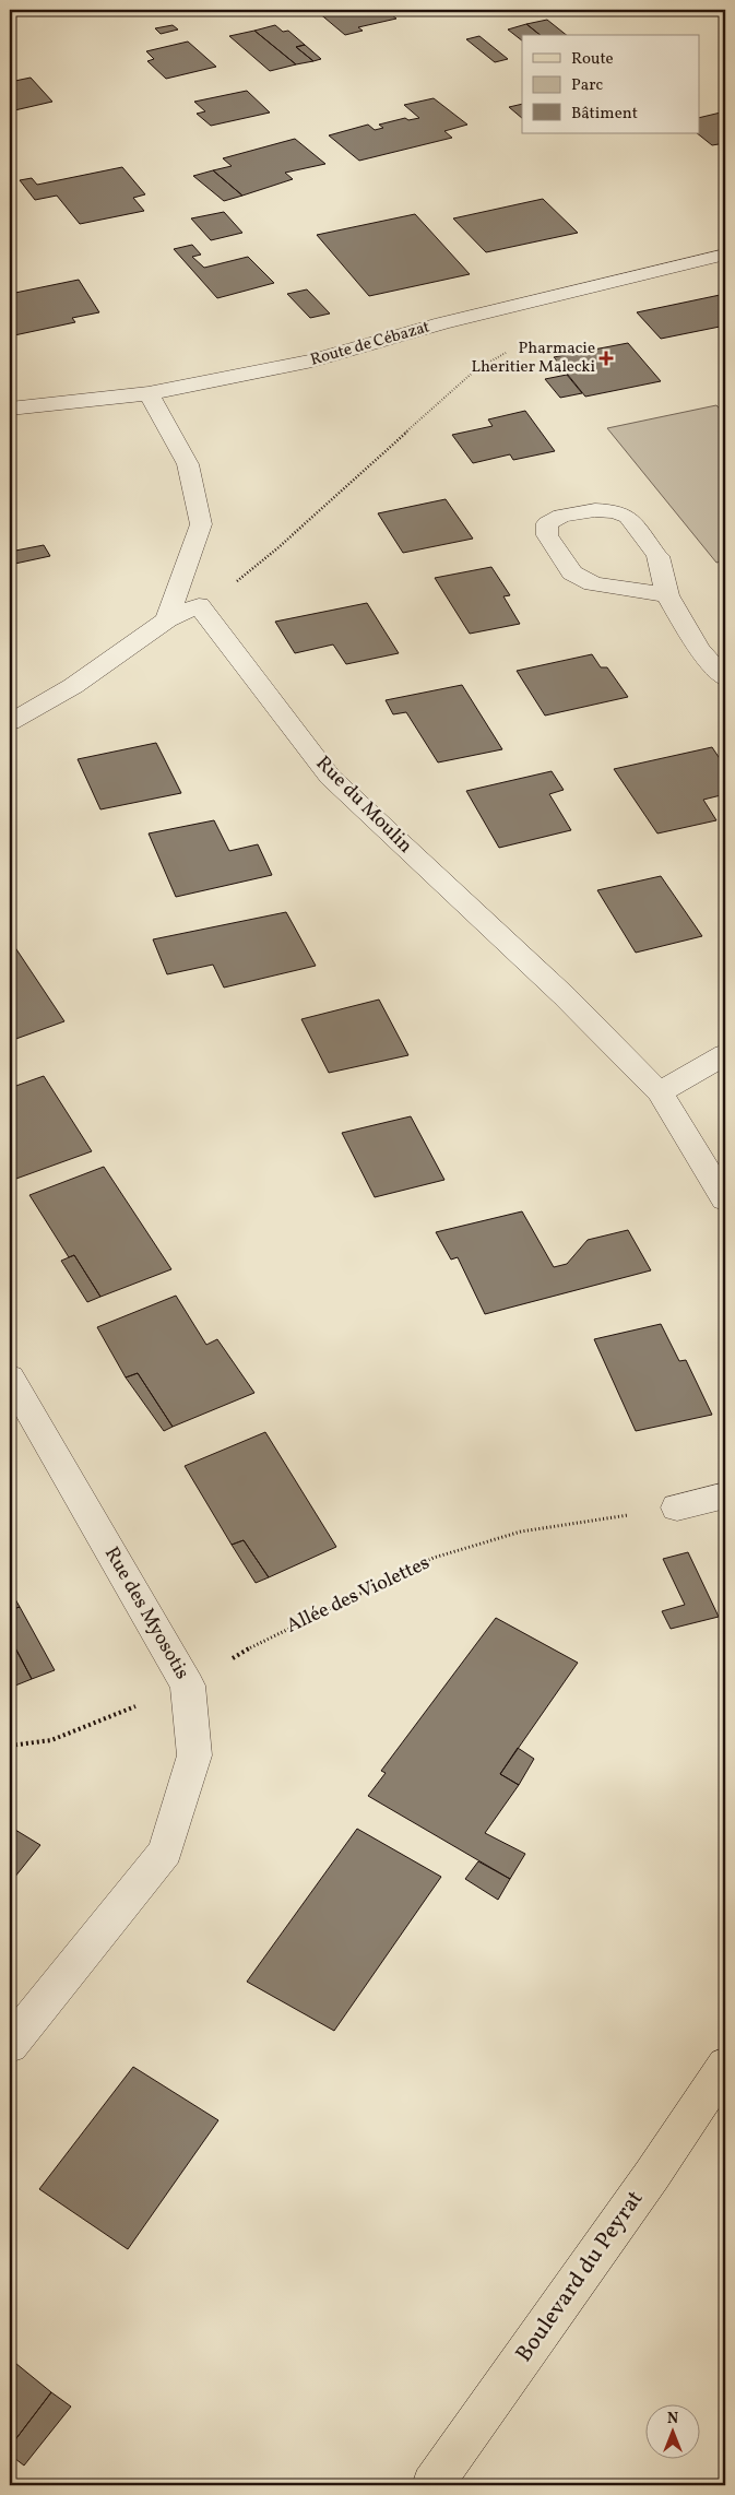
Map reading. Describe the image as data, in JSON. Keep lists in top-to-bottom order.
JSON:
{
  "streets": {
    "main road": ["Boulevard du Peyrat"],
    "street": ["Route de Cébazat", "Rue du Moulin", "Rue des Myosotis"],
    "path": ["Allée des Violettes"]
  },
  "crossings": [
    ["Allée des Violettes", "Rue des Myosotis"]
  ],
  "places": {
    "health": ["Pharmacie Lheritier Malecki"]
  },
  "legend": ["Route", "Parc", "Bâtiment"],
  "north": "top"
}
